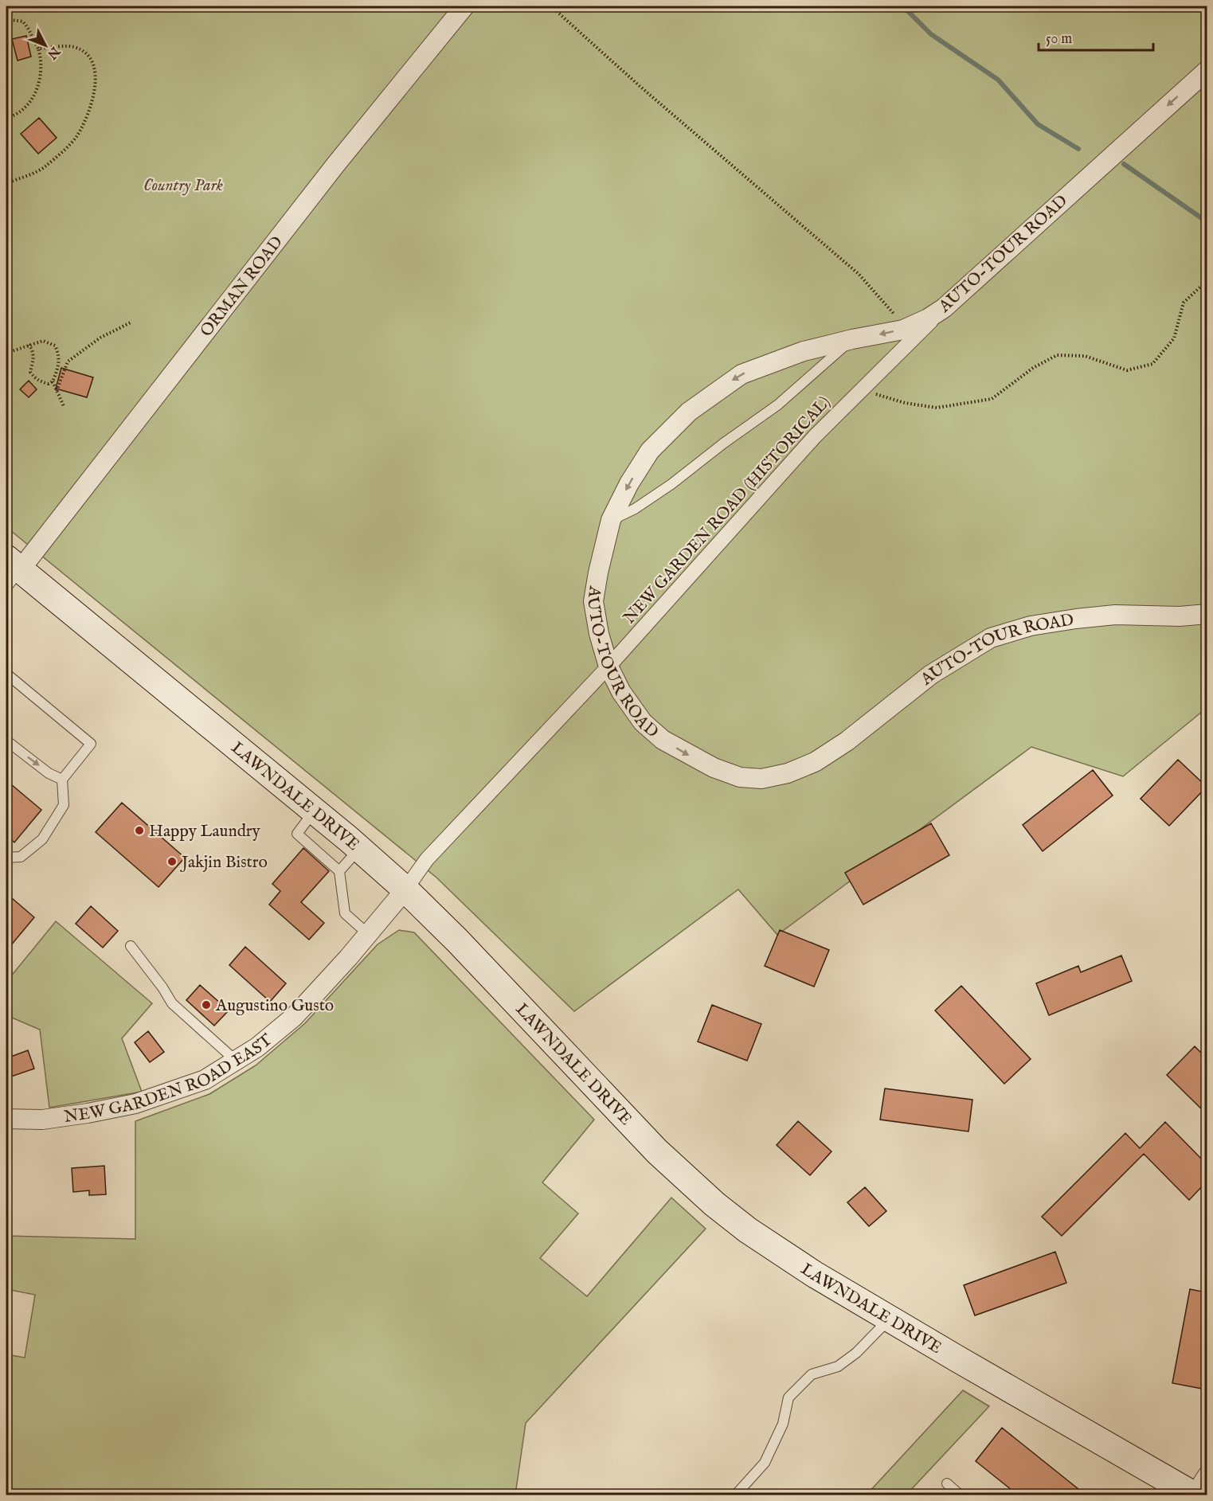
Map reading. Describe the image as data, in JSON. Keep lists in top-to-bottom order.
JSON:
{
  "streets": {
    "main road": ["LAWNDALE DRIVE"],
    "street": [
      "AUTO-TOUR ROAD",
      "ORMAN ROAD",
      "NEW GARDEN ROAD (HISTORICAL)",
      "NEW GARDEN ROAD EAST"
    ]
  },
  "crossings": [
    ["AUTO-TOUR ROAD", "NEW GARDEN ROAD (HISTORICAL)"],
    ["ORMAN ROAD", "LAWNDALE DRIVE"],
    ["NEW GARDEN ROAD (HISTORICAL)", "LAWNDALE DRIVE"],
    ["NEW GARDEN ROAD (HISTORICAL)", "NEW GARDEN ROAD EAST"],
    ["LAWNDALE DRIVE", "NEW GARDEN ROAD EAST"]
  ],
  "parks": ["Country Park"],
  "places": ["Happy Laundry", "Jakjin Bistro", "Augustino Gusto"],
  "scale_bar": "50 m",
  "north": "bottom right"
}
